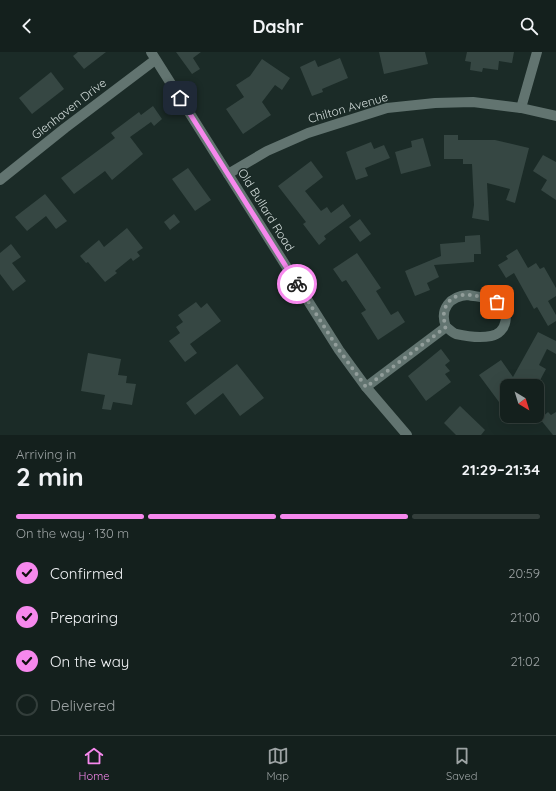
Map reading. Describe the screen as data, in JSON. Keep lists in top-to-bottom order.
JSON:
{
  "streets": {
    "street": ["Chilton Avenue", "Glenhaven Drive", "Old Bullard Road"]
  },
  "crossings": [
    ["Chilton Avenue", "Old Bullard Road"],
    ["Glenhaven Drive", "Old Bullard Road"]
  ],
  "north": "bottom right",
  "page": {
    "header": "Dashr",
    "heading": ["2 min", "Arriving in", "21:29–21:34"],
    "bar": "On the way · 130 m",
    "list": [
      ["Confirmed", "20:59"],
      ["Preparing", "21:00"],
      ["On the way", "21:02"],
      "Delivered"
    ],
    "tabs": ["Home", "Map", "Saved"]
  }
}
